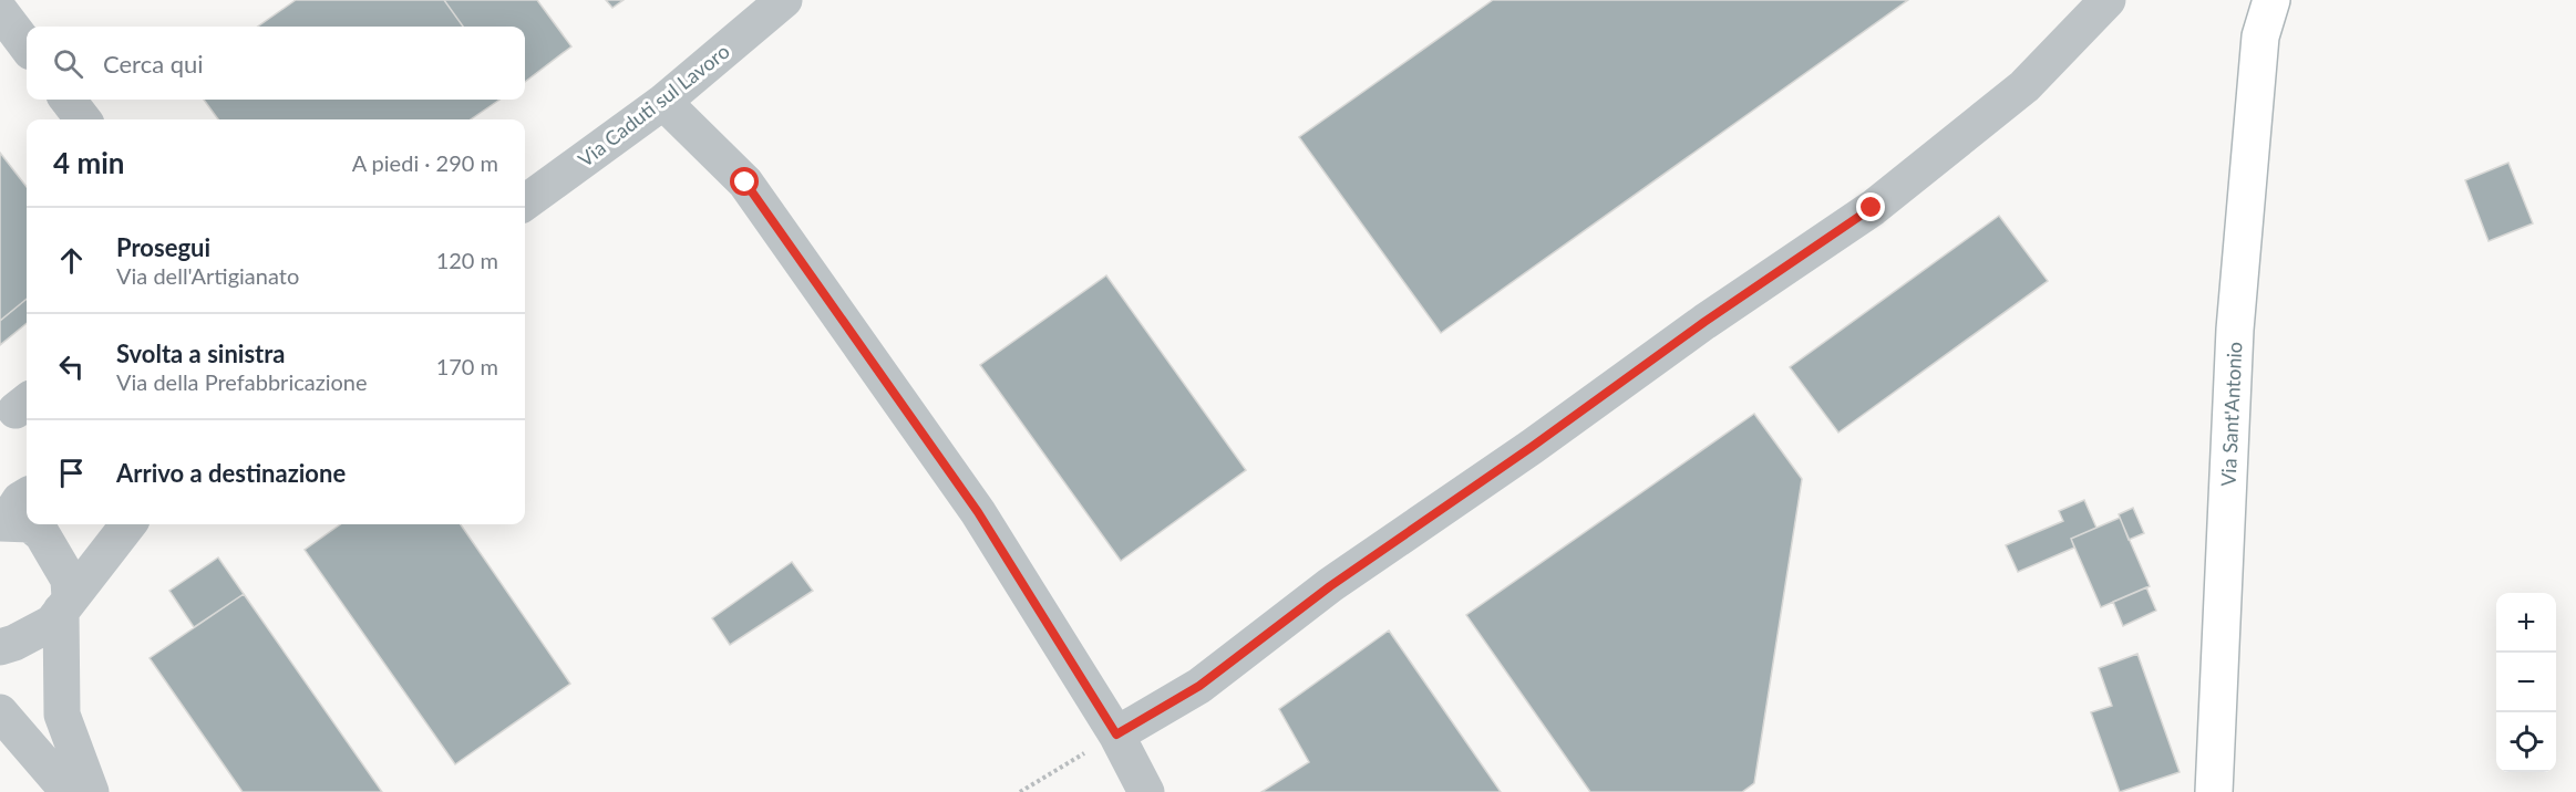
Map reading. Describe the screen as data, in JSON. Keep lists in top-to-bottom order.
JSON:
{
  "streets": {
    "main road": ["Via Sant'Antonio"],
    "street": ["Via Caduti sul Lavoro"]
  },
  "page": {
    "search": "Cerca qui",
    "heading": ["4 min", "A piedi · 290 m"],
    "list": [
      ["Prosegui", "Via dell'Artigianato", "120 m"],
      ["Svolta a sinistra", "Via della Prefabbricazione", "170 m"],
      "Arrivo a destinazione"
    ],
    "map_buttons": ["+", "−"]
  }
}
